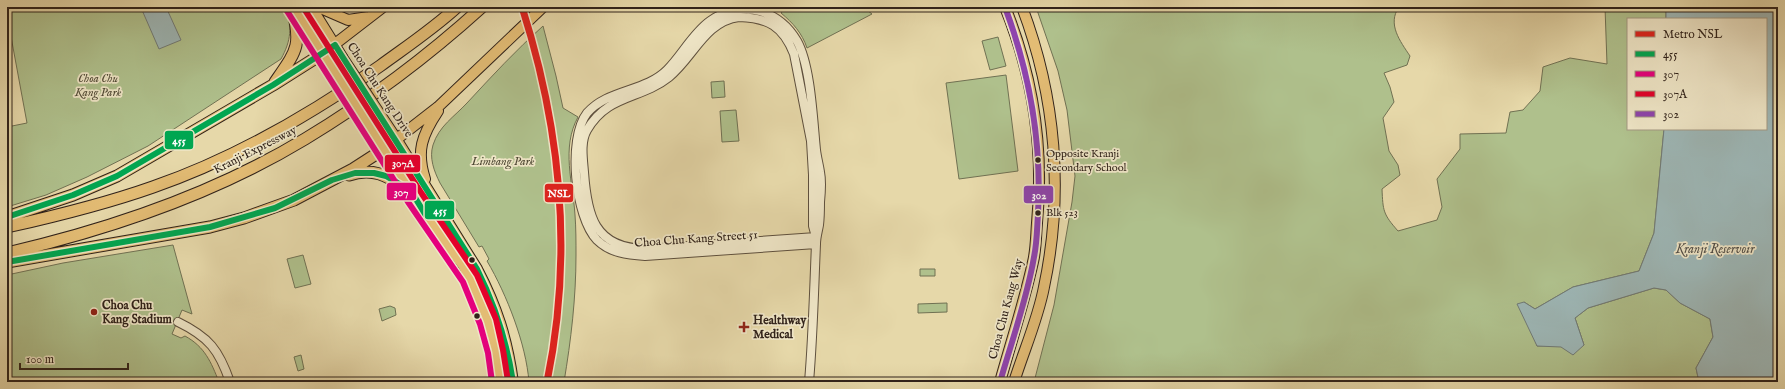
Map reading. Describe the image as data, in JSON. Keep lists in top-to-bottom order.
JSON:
{
  "streets": {
    "highway": ["Kranji Expressway"],
    "main road": ["Choa Chu Kang Drive", "Choa Chu Kang Way"],
    "street": ["Choa Chu Kang Street 51"]
  },
  "water": ["Kranji Reservoir"],
  "parks": ["Choa Chu Kang Park", "Limbang Park"],
  "places": {
    "other": ["Opposite Kranji Secondary School", "Blk 523", "Choa Chu Kang Stadium"],
    "health": ["Healthway Medical"]
  },
  "lines": [
    "metro line NSL",
    "transit line 307A",
    "transit line 302",
    "transit line 307",
    "transit line 455"
  ],
  "legend": [
    "Metro NSL",
    "455",
    "307",
    "307A",
    "302"
  ],
  "scale_bar": "100 m"
}
